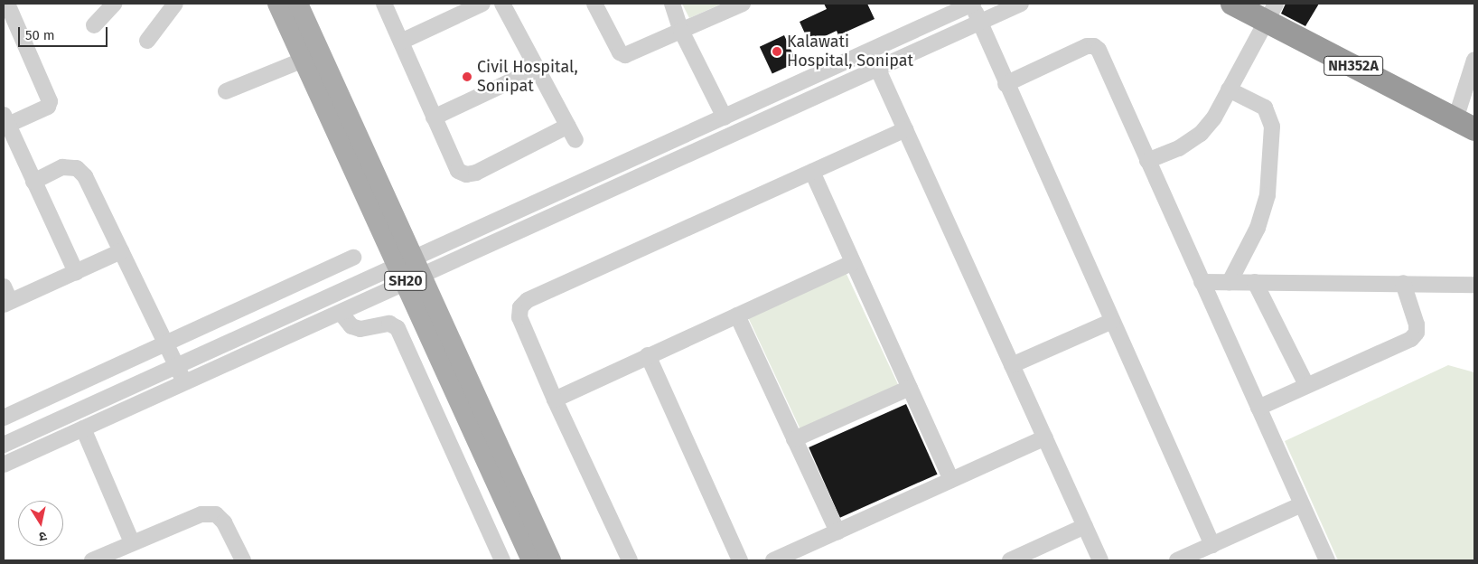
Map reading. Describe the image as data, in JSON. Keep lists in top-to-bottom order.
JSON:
{
  "streets": {
    "highway": ["NH352A"],
    "main road": ["SH20"]
  },
  "places": ["Kalawati Hospital, Sonipat", "Civil Hospital, Sonipat"],
  "scale_bar": "50 m",
  "north": "bottom"
}
